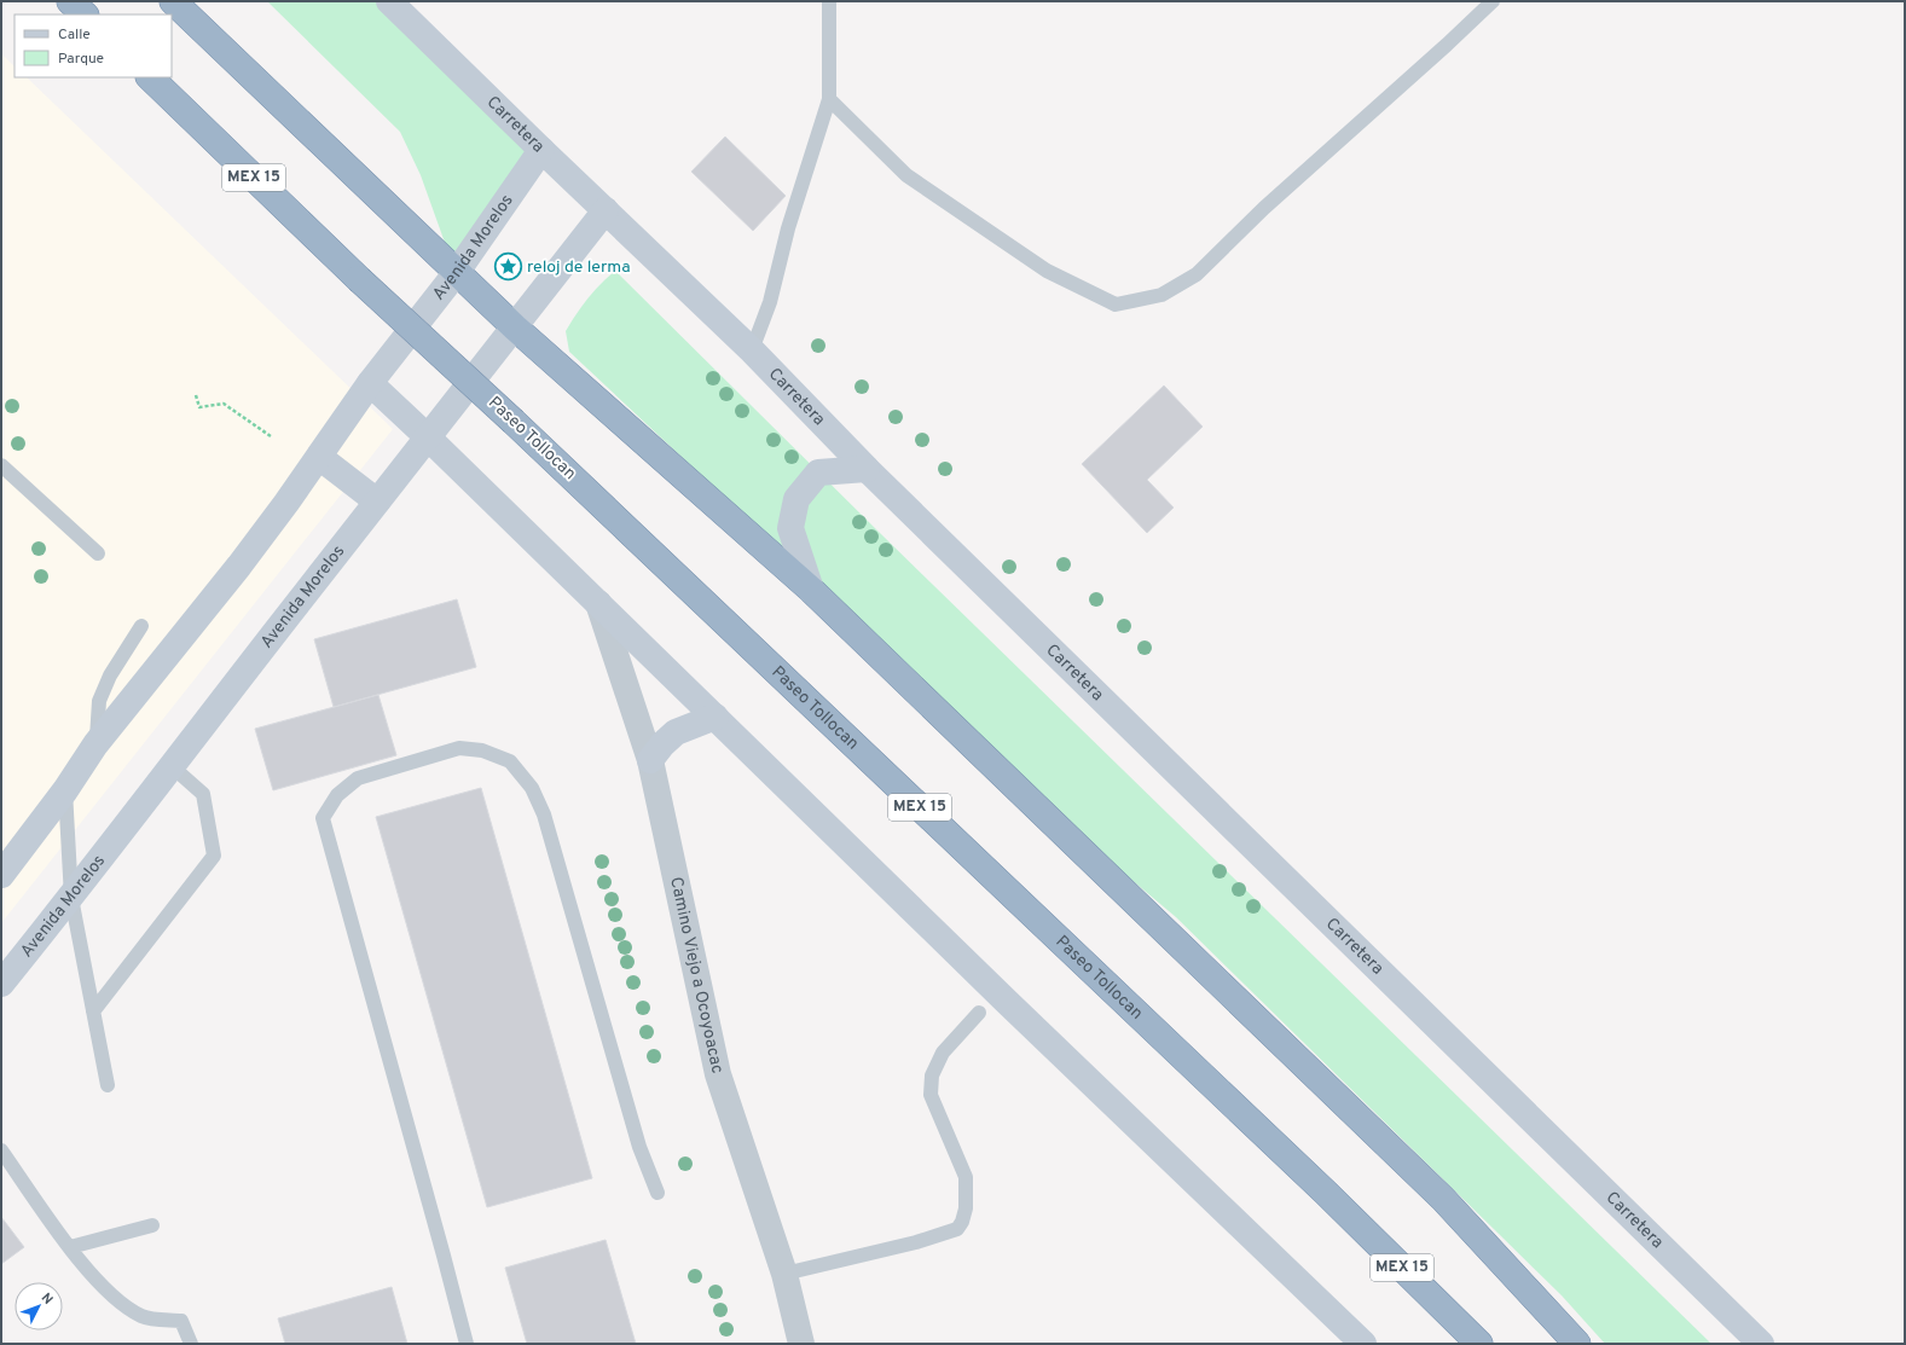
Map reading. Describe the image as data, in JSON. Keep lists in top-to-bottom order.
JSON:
{
  "streets": {
    "highway": ["MEX 15", "Paseo Tollocan"],
    "main road": ["Carretera", "Avenida Morelos"],
    "street": ["Camino Viejo a Ocoyoacac"]
  },
  "crossings": [
    ["Carretera", "Avenida Morelos"]
  ],
  "places": {
    "place": ["reloj de lerma"]
  },
  "legend": ["Calle", "Parque"],
  "north": "top right"
}
